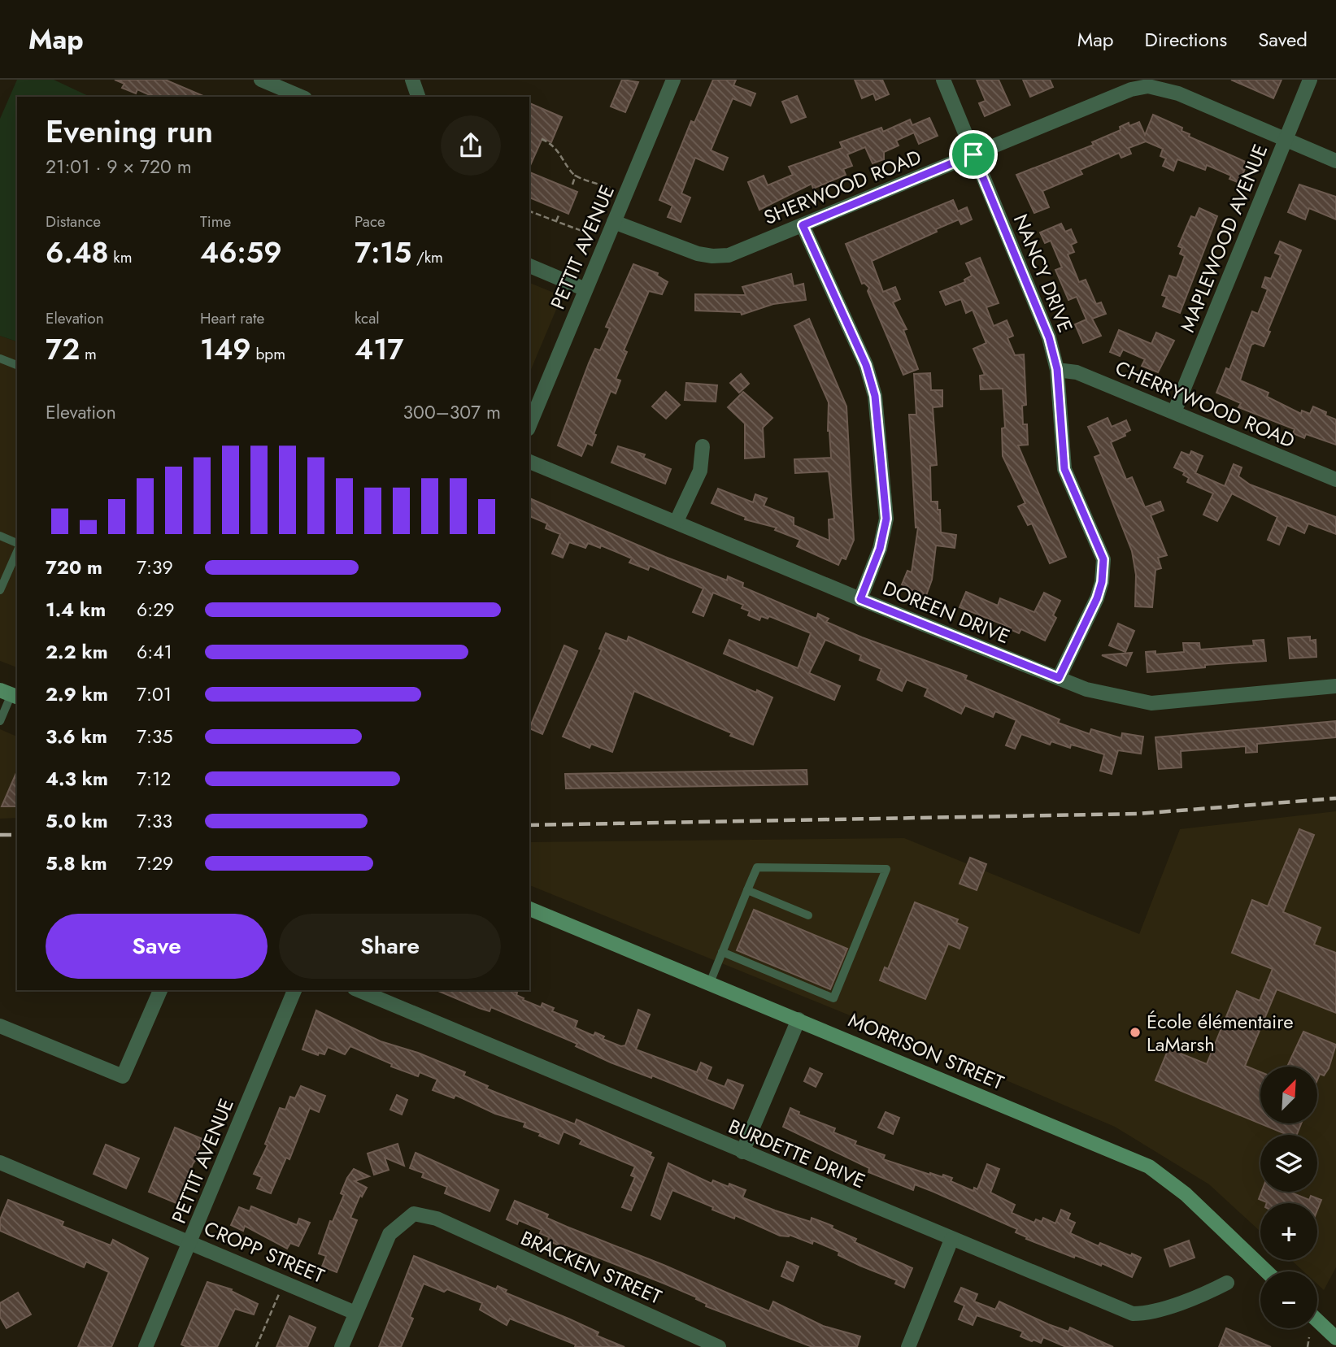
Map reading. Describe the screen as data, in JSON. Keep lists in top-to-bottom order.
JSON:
{
  "streets": {
    "street": [
      "SHERWOOD ROAD",
      "MAPLEWOOD AVENUE",
      "PETTIT AVENUE",
      "NANCY DRIVE",
      "CHERRYWOOD ROAD",
      "DOREEN DRIVE",
      "MORRISON STREET",
      "BURDETTE DRIVE",
      "CROPP STREET",
      "BRACKEN STREET"
    ]
  },
  "crossings": [
    ["SHERWOOD ROAD", "MAPLEWOOD AVENUE"],
    ["SHERWOOD ROAD", "PETTIT AVENUE"],
    ["SHERWOOD ROAD", "NANCY DRIVE"],
    ["MAPLEWOOD AVENUE", "CHERRYWOOD ROAD"],
    ["PETTIT AVENUE", "CROPP STREET"],
    ["NANCY DRIVE", "CHERRYWOOD ROAD"],
    ["NANCY DRIVE", "DOREEN DRIVE"],
    ["CROPP STREET", "BRACKEN STREET"]
  ],
  "places": ["École élémentaire LaMarsh"],
  "north": "top right",
  "page": {
    "header": "Map",
    "nav": ["Map", "Directions", "Saved"],
    "heading": ["Evening run", "21:01 · 9 × 720 m"],
    "stats": [
      ["Distance", "6.48 km"],
      ["Time", "46:59"],
      ["Pace", "7:15 /km"],
      ["Elevation", "72 m"],
      ["Heart rate", "149 bpm"],
      ["kcal", "417"]
    ],
    "chart": ["Elevation", "300–307 m"],
    "list": [
      {
        "name": "720 m",
        "note": "7:39"
      },
      {
        "name": "1.4 km",
        "note": "6:29"
      },
      {
        "name": "2.2 km",
        "note": "6:41"
      },
      {
        "name": "2.9 km",
        "note": "7:01"
      },
      {
        "name": "3.6 km",
        "note": "7:35"
      },
      {
        "name": "4.3 km",
        "note": "7:12"
      },
      {
        "name": "5.0 km",
        "note": "7:33"
      },
      {
        "name": "5.8 km",
        "note": "7:29"
      }
    ],
    "buttons": ["Save", "Share"],
    "map_buttons": ["+", "−"]
  }
}
